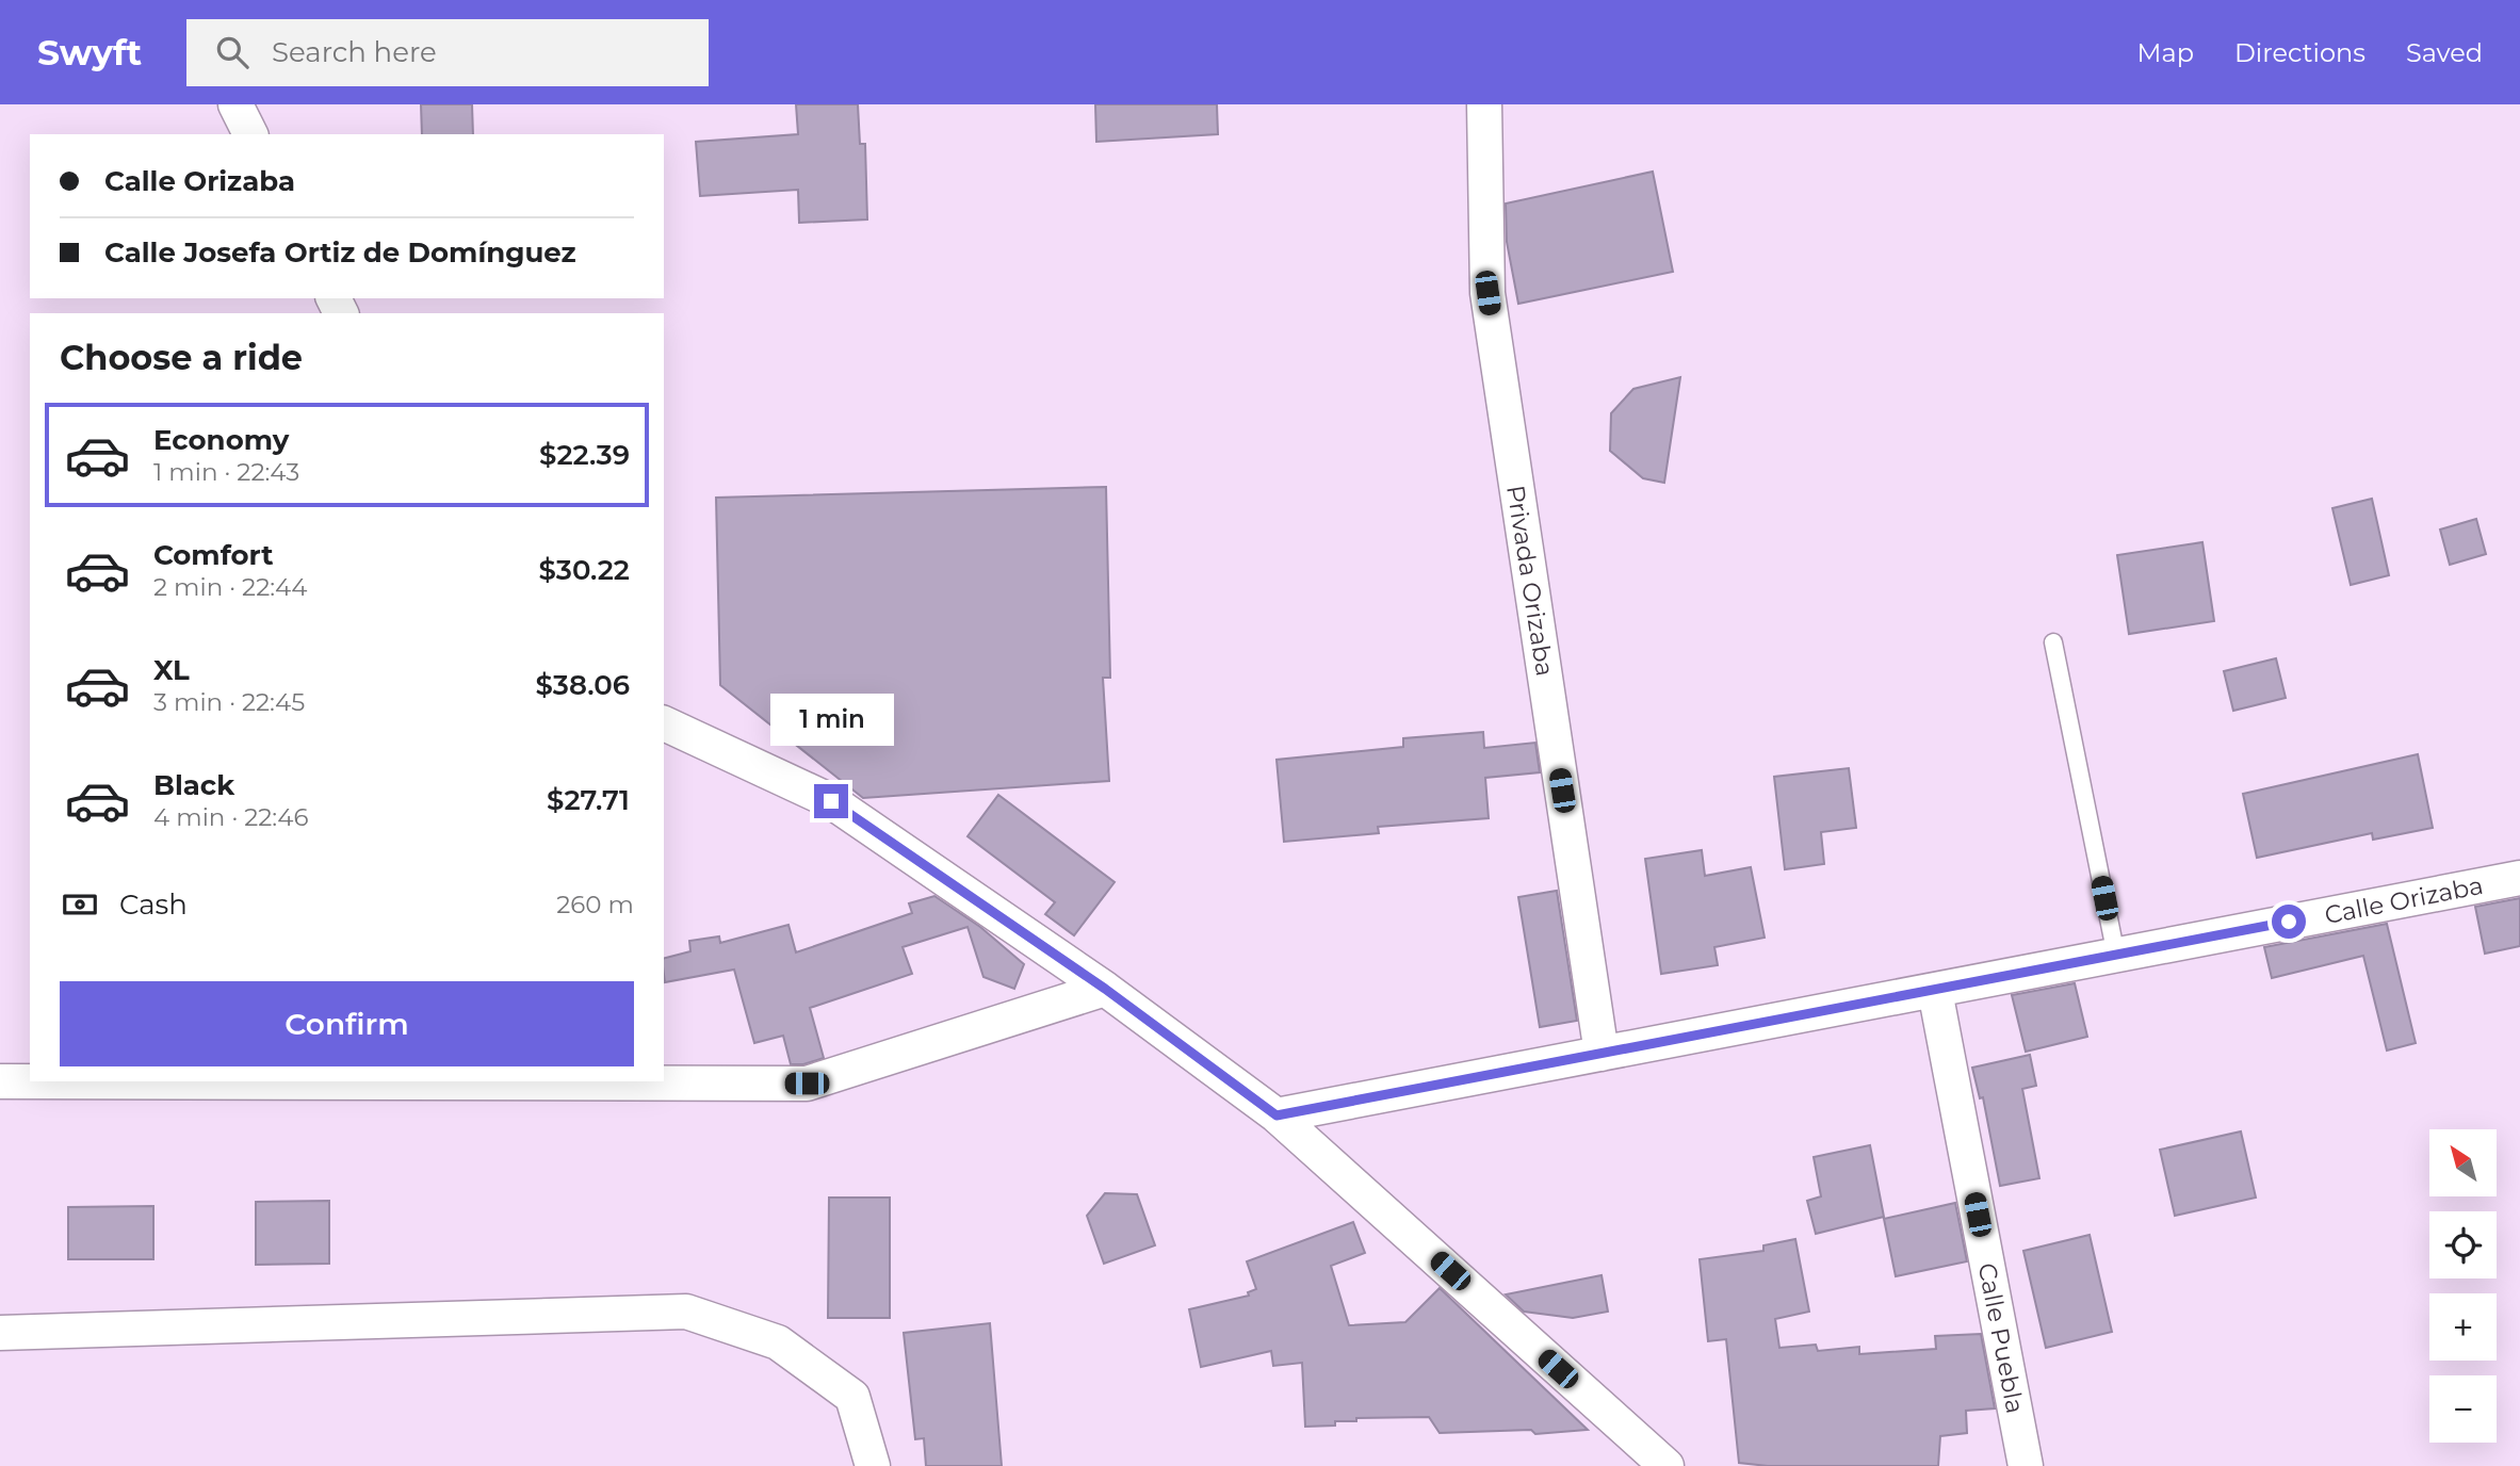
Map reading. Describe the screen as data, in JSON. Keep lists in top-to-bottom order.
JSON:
{
  "streets": {
    "street": ["Privada Orizaba", "Calle Orizaba", "Calle Puebla"]
  },
  "crossings": [
    ["Privada Orizaba", "Calle Orizaba"],
    ["Calle Orizaba", "Calle Puebla"]
  ],
  "north": "top left",
  "page": {
    "header": "Swyft",
    "search": "Search here",
    "nav": ["Map", "Directions", "Saved"],
    "banner": ["Calle Orizaba", "Calle Josefa Ortiz de Domínguez"],
    "heading": "Choose a ride",
    "list": [
      {
        "name": "Economy",
        "note": "1 min · 22:43",
        "value": "$22.39"
      },
      {
        "name": "Comfort",
        "note": "2 min · 22:44",
        "value": "$30.22"
      },
      {
        "name": "XL",
        "note": "3 min · 22:45",
        "value": "$38.06"
      },
      {
        "name": "Black",
        "note": "4 min · 22:46",
        "value": "$27.71"
      }
    ],
    "bubble": "1 min",
    "pay": ["Cash", "260 m"],
    "buttons": "Confirm",
    "map_buttons": ["+", "−"]
  }
}
